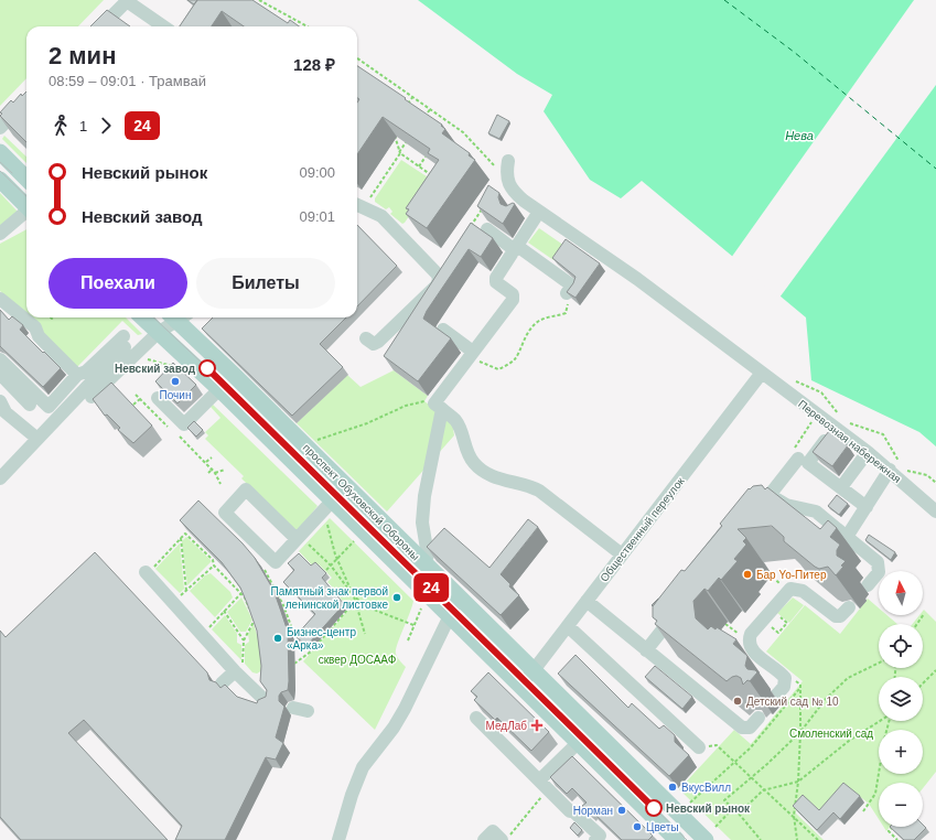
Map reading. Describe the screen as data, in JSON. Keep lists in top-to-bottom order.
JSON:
{
  "streets": {
    "main road": ["проспект Обуховской Обороны"],
    "street": ["Перевозная набережная", "Общественный переулок"]
  },
  "crossings": [
    ["Перевозная набережная", "Общественный переулок"],
    ["проспект Обуховской Обороны", "Общественный переулок"]
  ],
  "water": ["Нева"],
  "parks": ["сквер ДОСААФ", "Смоленский сад"],
  "places": {
    "other": [
      "Невский завод",
      "Почин",
      "Бар Yo-Питер",
      "Памятный знак первой ленинской листовке",
      "Бизнес-центр «Арка»",
      "Детский сад № 10",
      "ВкусВилл",
      "Невский рынок",
      "Норман",
      "Цветы"
    ],
    "health": ["МедЛаб"]
  },
  "lines": ["tram line 24"],
  "north": "top",
  "page": {
    "on_map": "24",
    "heading": ["2 мин", "08:59 – 09:01 · Трамвай", "128 ₽"],
    "legs": ["1", "24"],
    "list": [
      {
        "name": "Невский рынок",
        "value": "09:00"
      },
      {
        "name": "Невский завод",
        "value": "09:01"
      }
    ],
    "buttons": ["Поехали", "Билеты"],
    "map_buttons": ["+", "−"]
  }
}
